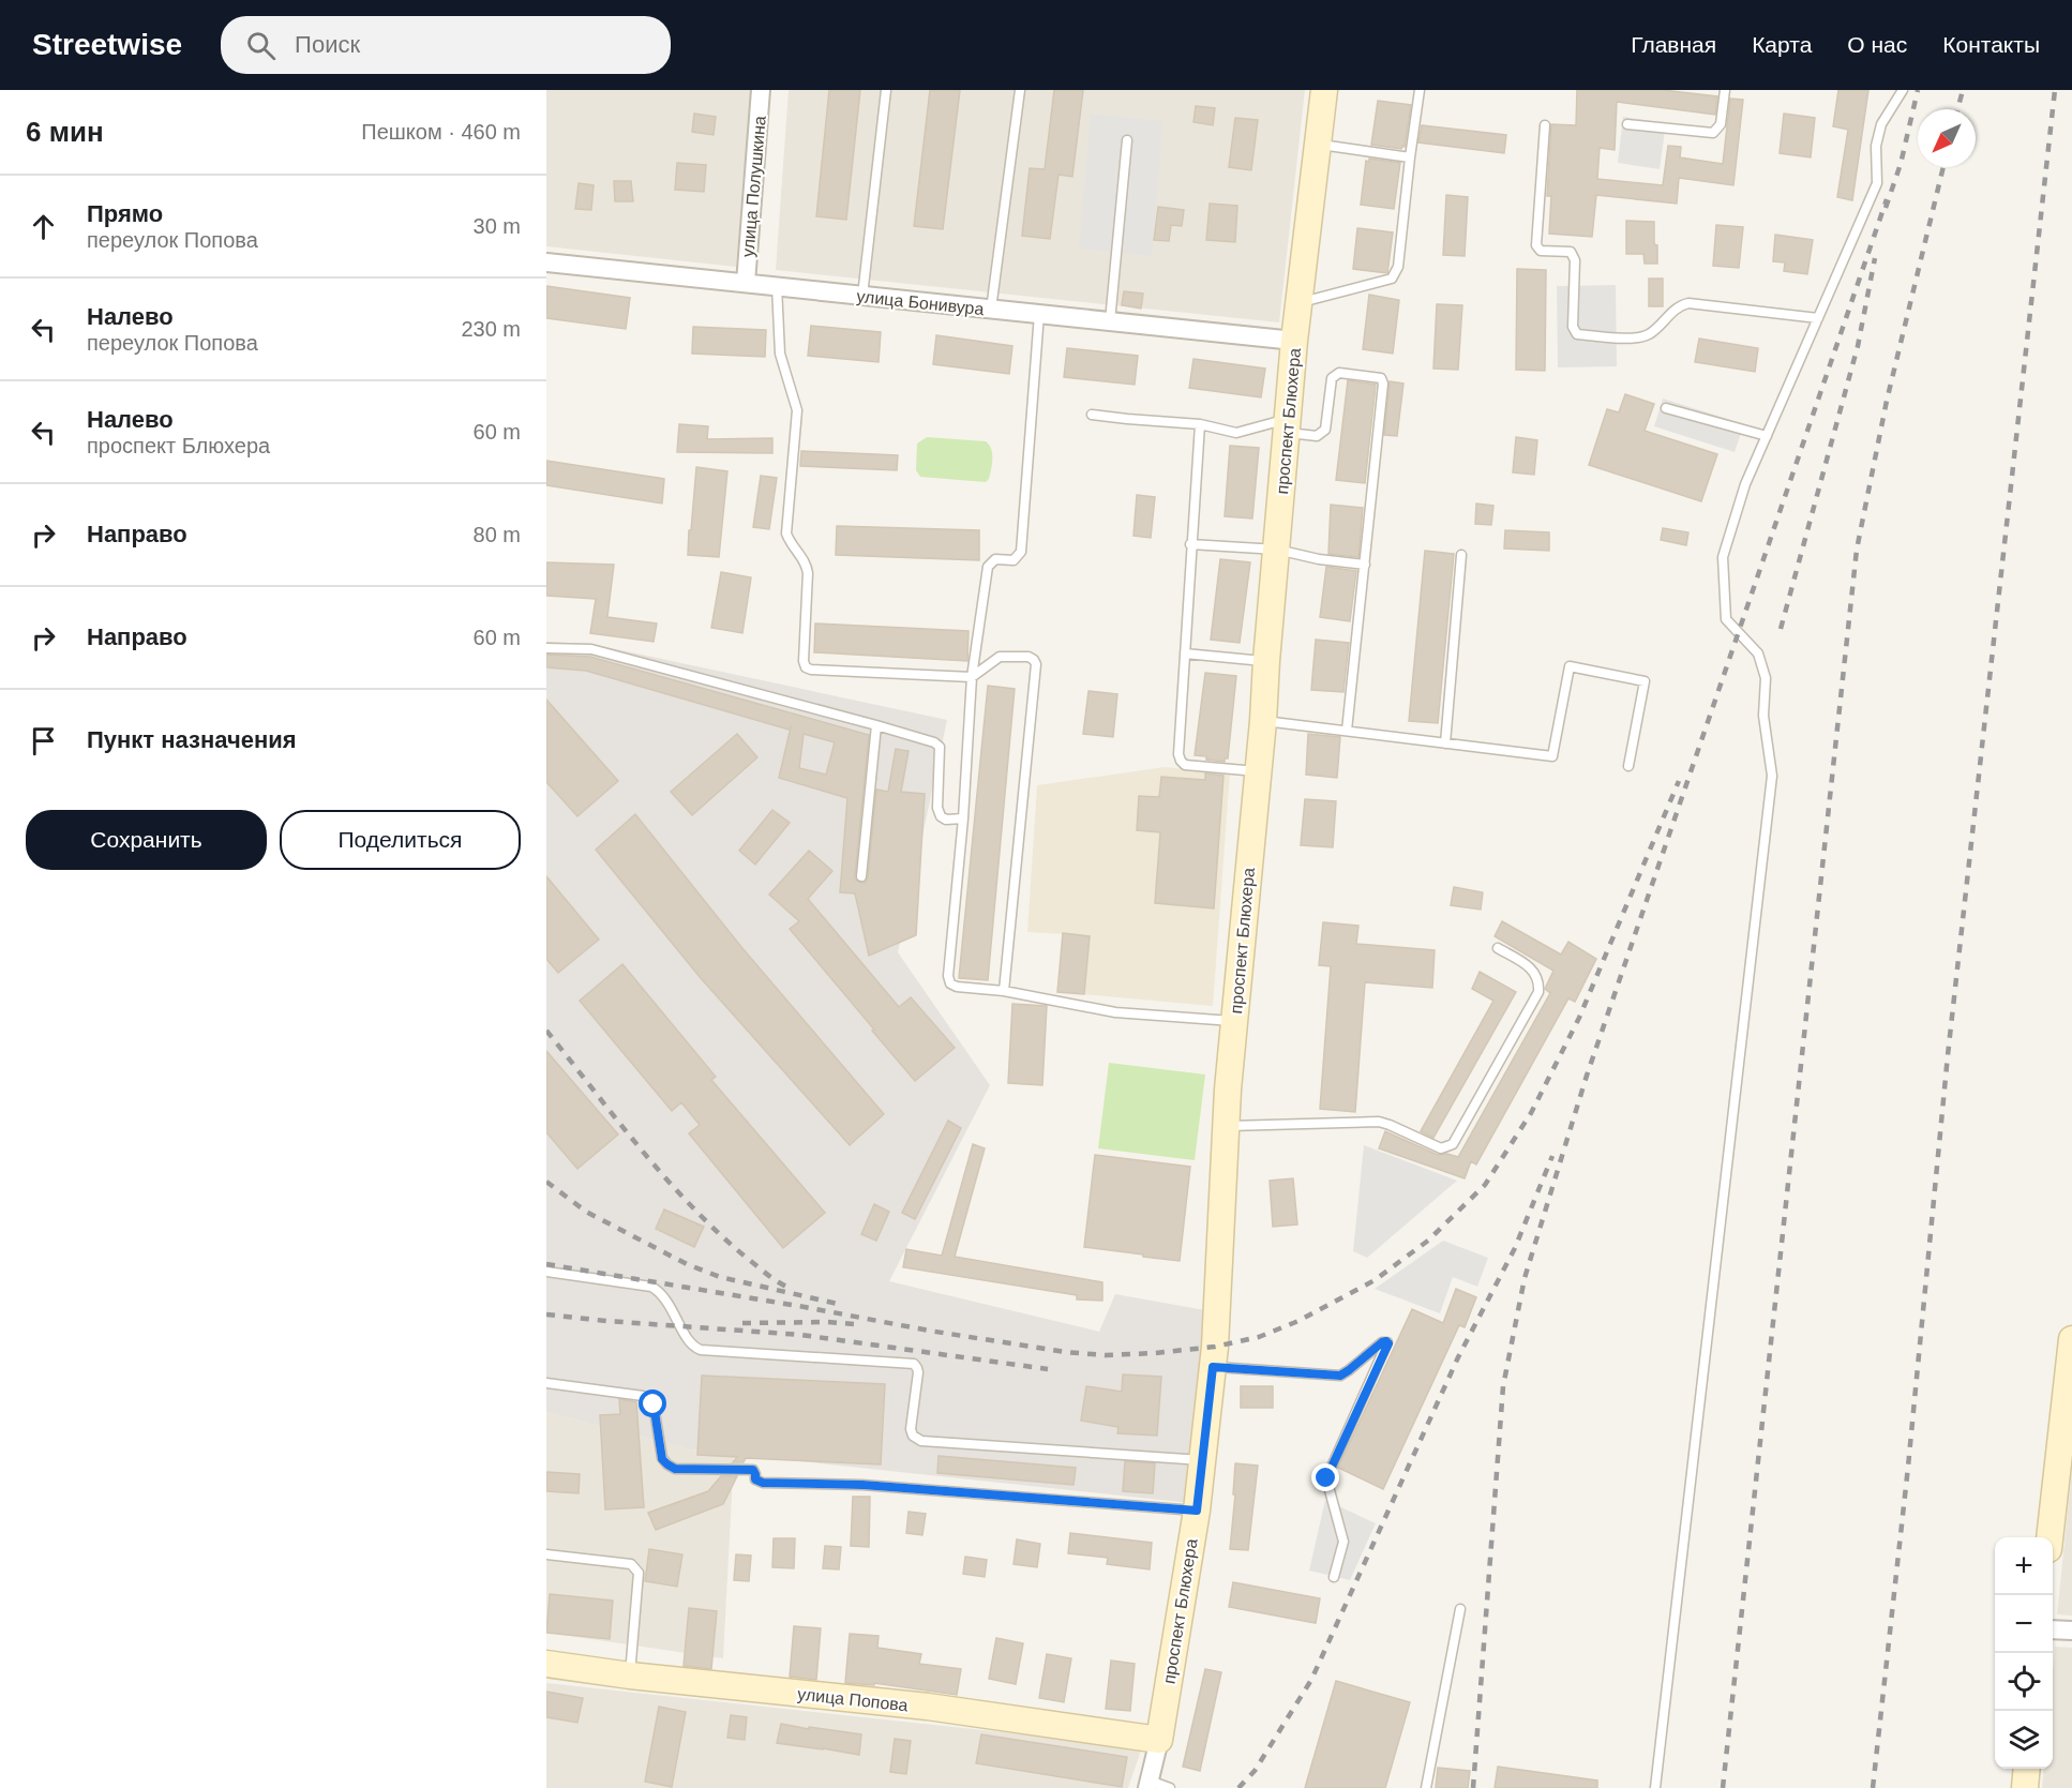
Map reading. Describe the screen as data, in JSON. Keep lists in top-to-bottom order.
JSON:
{
  "streets": {
    "street": [
      "улица Полушкина",
      "улица Бонивура",
      "проспект Блюхера",
      "улица Попова"
    ]
  },
  "crossings": [
    ["улица Полушкина", "улица Бонивура"],
    ["улица Бонивура", "проспект Блюхера"],
    ["проспект Блюхера", "улица Попова"]
  ],
  "north": "bottom left",
  "page": {
    "header": "Streetwise",
    "search": "Поиск",
    "nav": [
      "Главная",
      "Карта",
      "О нас",
      "Контакты"
    ],
    "heading": ["6 мин", "Пешком · 460 m"],
    "list": [
      ["Прямо", "переулок Попова", "30 m"],
      ["Налево", "переулок Попова", "230 m"],
      ["Налево", "проспект Блюхера", "60 m"],
      ["Направо", "80 m"],
      ["Направо", "60 m"],
      "Пункт назначения"
    ],
    "buttons": ["Сохранить", "Поделиться"],
    "map_buttons": ["+", "−"]
  }
}
